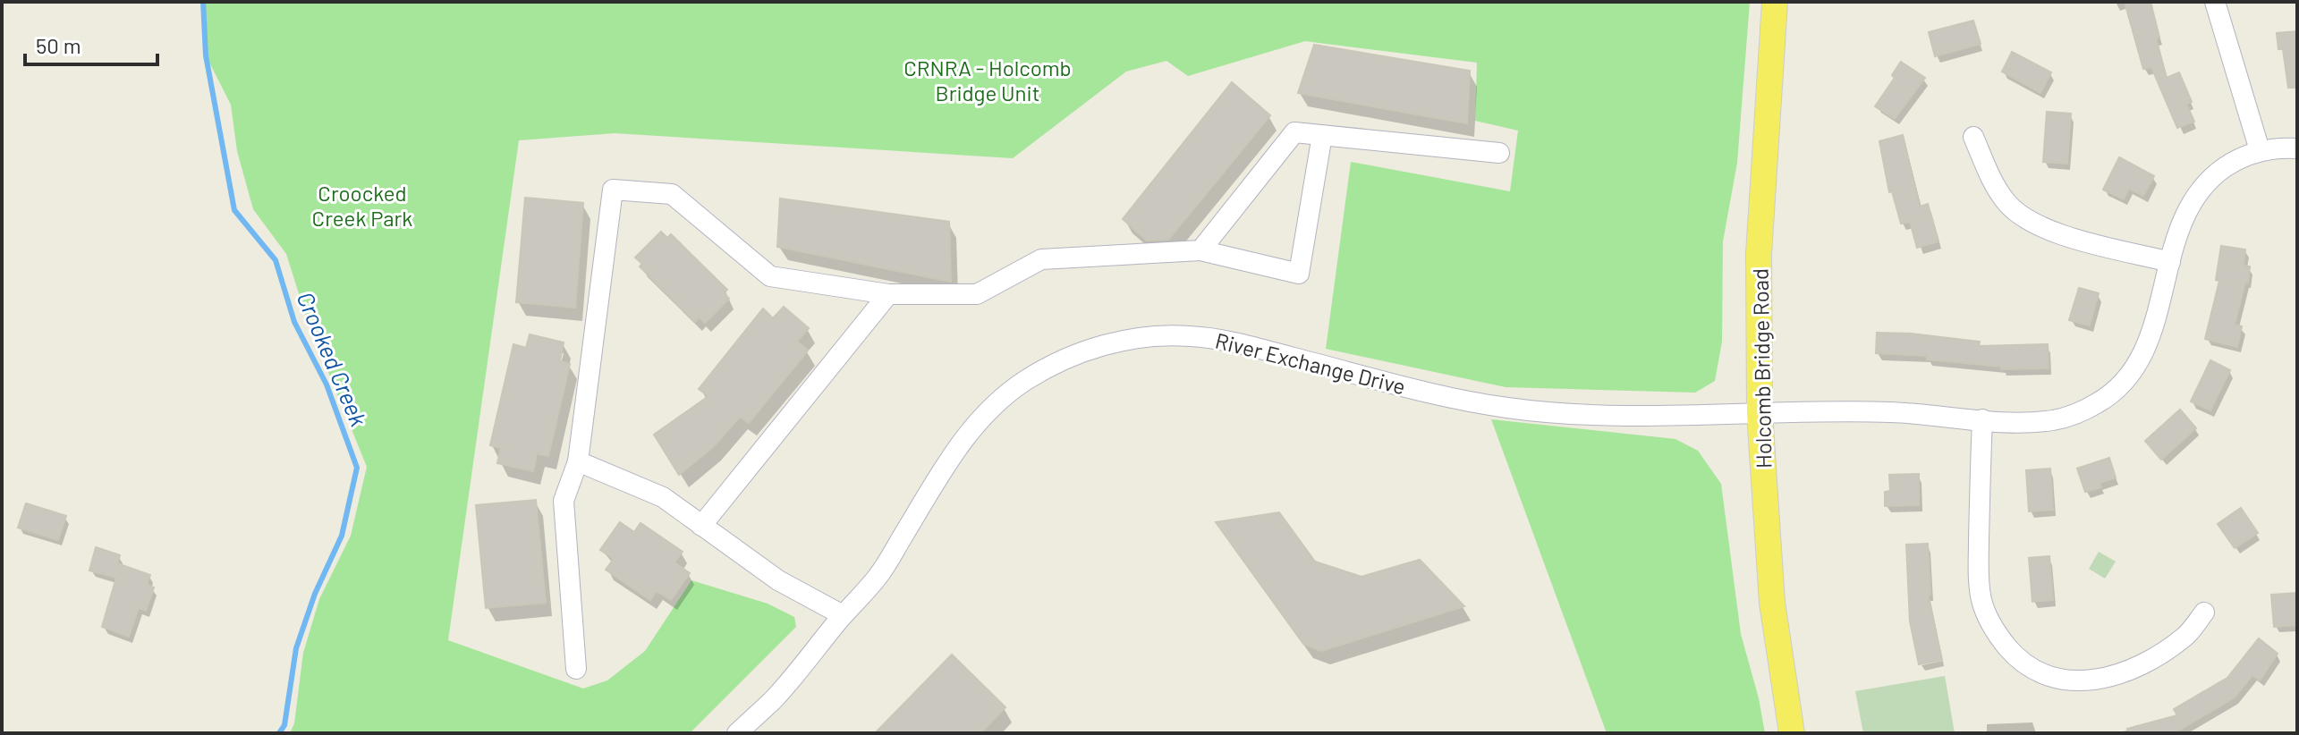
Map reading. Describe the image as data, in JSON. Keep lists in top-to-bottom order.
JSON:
{
  "streets": {
    "main road": ["Holcomb Bridge Road"],
    "street": ["River Exchange Drive"]
  },
  "crossings": [
    ["River Exchange Drive", "Holcomb Bridge Road"]
  ],
  "water": ["Crooked Creek"],
  "parks": ["CRNRA - Holcomb Bridge Unit", "Croocked Creek Park"],
  "scale_bar": "50 m"
}
